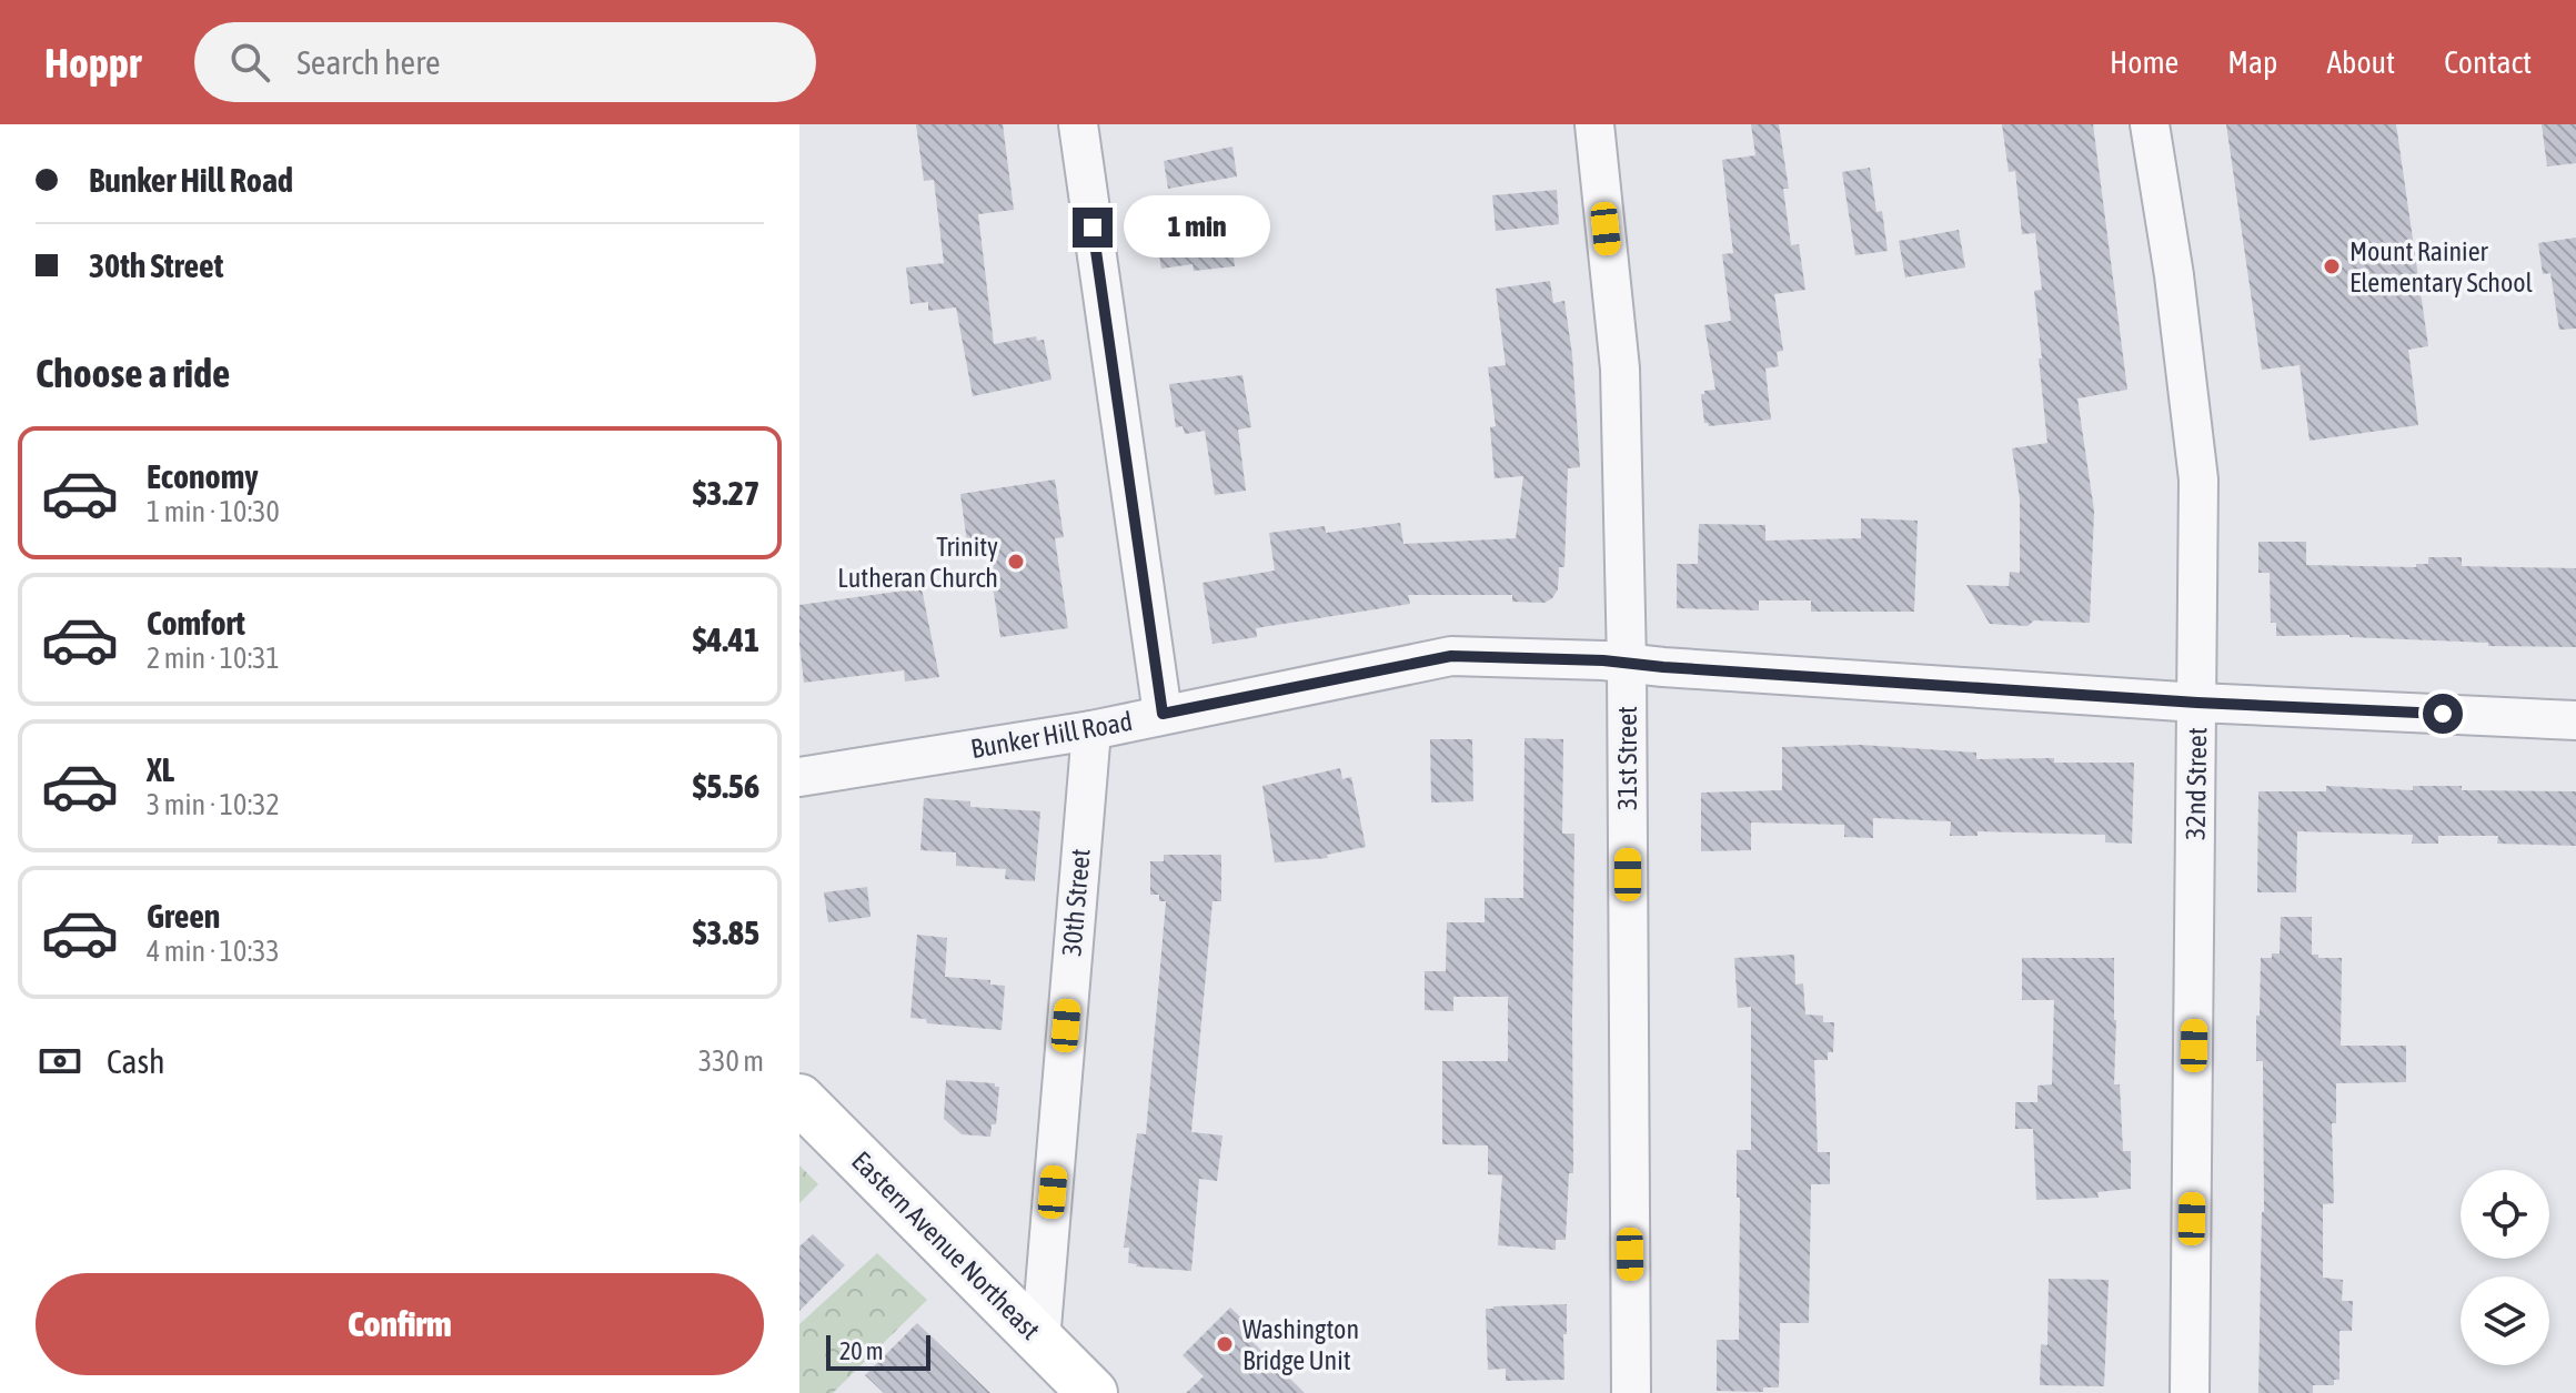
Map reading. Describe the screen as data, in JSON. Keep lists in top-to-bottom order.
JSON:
{
  "streets": {
    "main road": ["Eastern Avenue Northeast"],
    "street": [
      "Bunker Hill Road",
      "31st Street",
      "32nd Street",
      "30th Street"
    ]
  },
  "crossings": [
    ["Bunker Hill Road", "31st Street"],
    ["Bunker Hill Road", "32nd Street"],
    ["Bunker Hill Road", "30th Street"],
    ["30th Street", "Eastern Avenue Northeast"]
  ],
  "places": ["Mount Rainier Elementary School", "Trinity Lutheran Church", "Washington Bridge Unit"],
  "scale_bar": "20 m",
  "page": {
    "header": "Hoppr",
    "search": "Search here",
    "nav": [
      "Home",
      "Map",
      "About",
      "Contact"
    ],
    "banner": ["Bunker Hill Road", "30th Street"],
    "bubble": "1 min",
    "heading": "Choose a ride",
    "list": [
      {
        "name": "Economy",
        "note": "1 min · 10:30",
        "value": "$3.27"
      },
      {
        "name": "Comfort",
        "note": "2 min · 10:31",
        "value": "$4.41"
      },
      {
        "name": "XL",
        "note": "3 min · 10:32",
        "value": "$5.56"
      },
      {
        "name": "Green",
        "note": "4 min · 10:33",
        "value": "$3.85"
      }
    ],
    "pay": ["Cash", "330 m"],
    "buttons": "Confirm",
    "scale": "20 m"
  }
}
